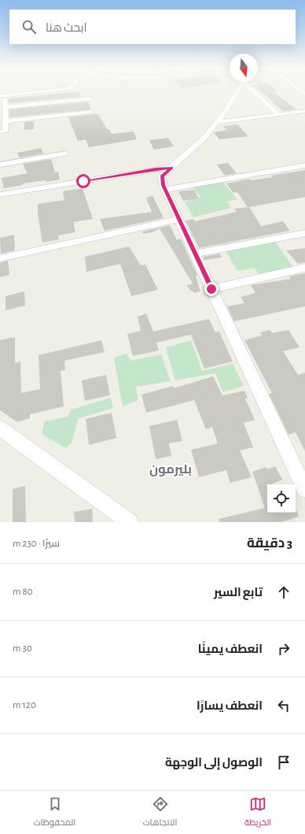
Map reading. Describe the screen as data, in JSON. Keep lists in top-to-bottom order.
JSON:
{
  "districts": ["بليرمون"],
  "north": "bottom",
  "page": {
    "search": "ابحث هنا",
    "heading": ["3 دقيقة", "سيرًا · 230 m"],
    "list": [
      ["تابع السير", "80 m"],
      ["انعطف يمينًا", "30 m"],
      ["انعطف يسارًا", "120 m"],
      "الوصول إلى الوجهة"
    ],
    "nav": ["الخريطة", "الاتجاهات", "المحفوظات"]
  }
}
